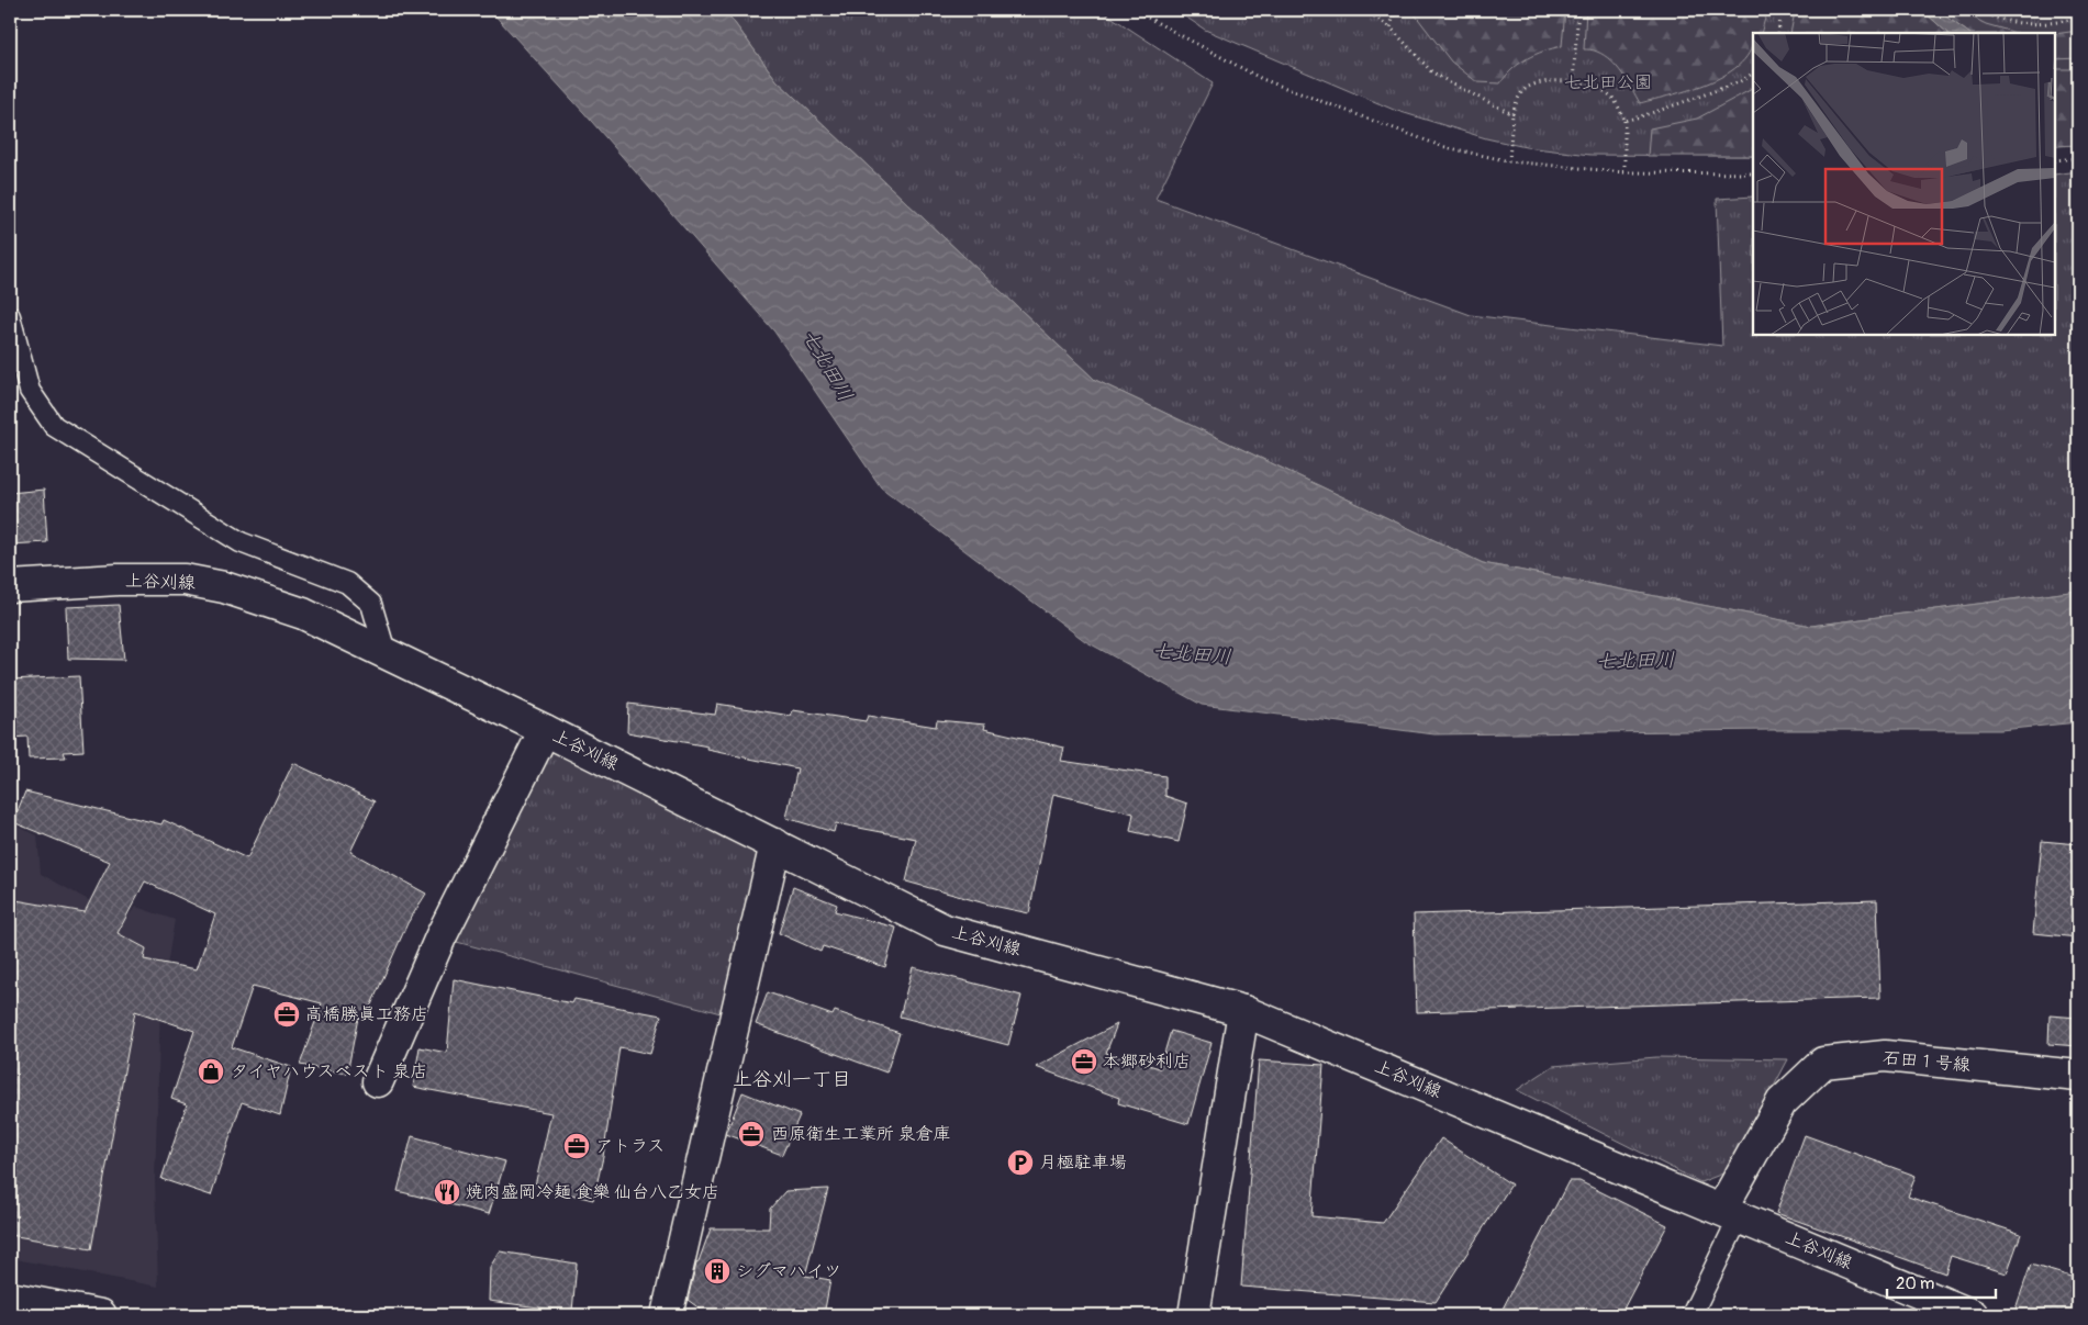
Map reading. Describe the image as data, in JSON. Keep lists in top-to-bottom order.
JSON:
{
  "streets": {
    "street": ["上谷刈線", "石田１号線"]
  },
  "crossings": [
    ["上谷刈線", "石田１号線"]
  ],
  "districts": ["上谷刈一丁目"],
  "water": ["七北田川"],
  "parks": ["七北田公園"],
  "places": {
    "office": [
      "高橋勝眞工務店",
      "本郷砂利店",
      "西原衛生工業所 泉倉庫",
      "アトラス"
    ],
    "shop": ["タイヤハウスベスト 泉店"],
    "parking": ["月極駐車場"],
    "restaurant": ["焼肉盛岡冷麺 食樂 仙台八乙女店"],
    "building": ["シグマハイツ"]
  },
  "scale_bar": "20 m"
}
